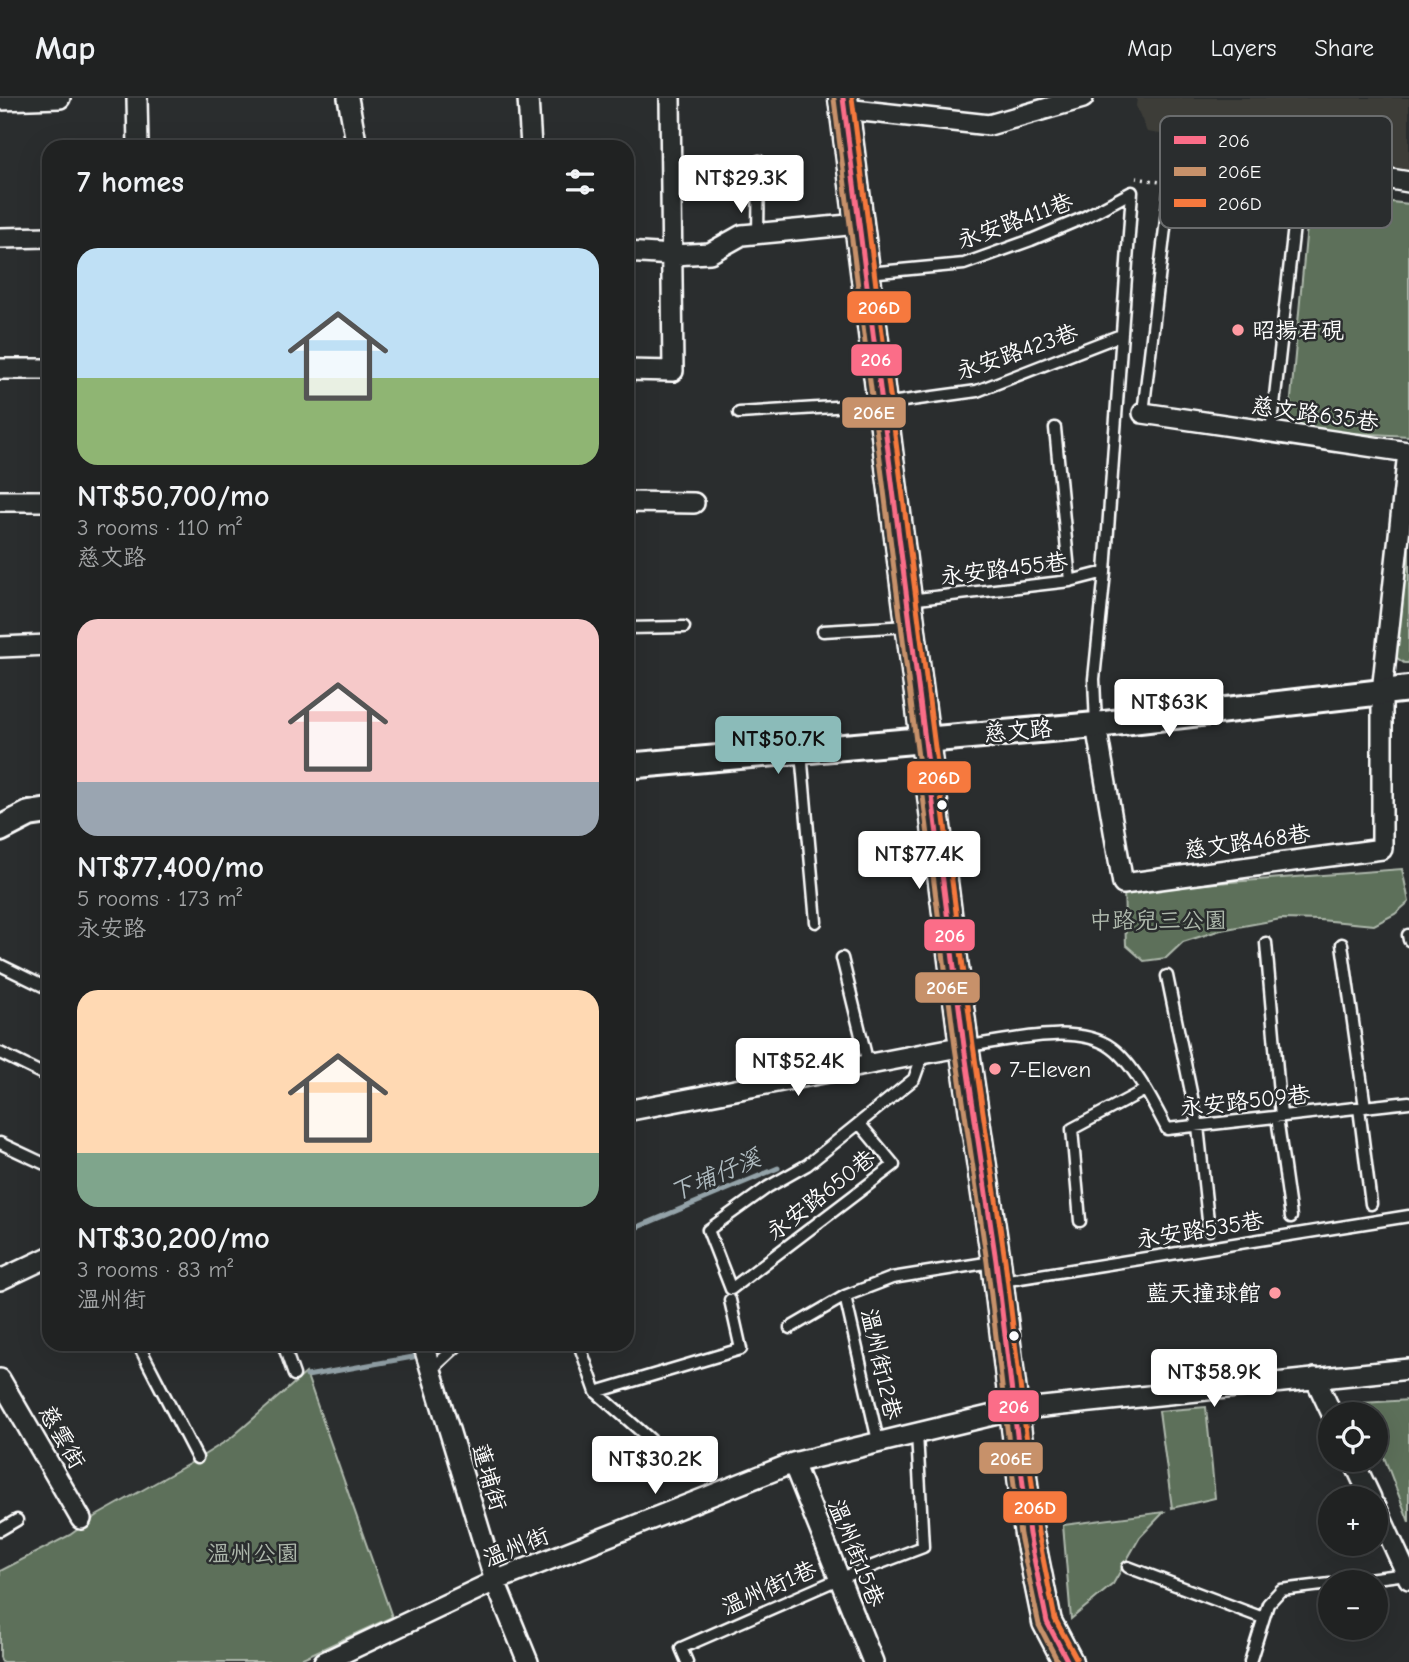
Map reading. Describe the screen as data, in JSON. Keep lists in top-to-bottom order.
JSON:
{
  "streets": {
    "street": [
      "慈文路635巷",
      "慈文路",
      "慈文路468巷",
      "慈雲街",
      "蓮埔街",
      "溫州街",
      "溫州街15巷"
    ],
    "lane": [
      "永安路411巷",
      "永安路423巷",
      "永安路455巷",
      "永安路509巷",
      "永安路650巷",
      "永安路535巷",
      "溫州街12巷",
      "溫州街1巷"
    ]
  },
  "crossings": [
    ["慈文路635巷", "慈文路"],
    ["慈文路635巷", "慈文路468巷"],
    ["慈文路", "慈文路468巷"],
    ["永安路535巷", "溫州街12巷"],
    ["溫州街12巷", "溫州街"],
    ["蓮埔街", "溫州街"],
    ["溫州街", "溫州街15巷"],
    ["溫州街", "溫州街1巷"],
    ["溫州街15巷", "溫州街1巷"]
  ],
  "water": ["下埔仔溪"],
  "parks": ["中路兒三公園", "溫州公園"],
  "places": ["昭揚君硯", "7-Eleven", "藍天撞球館"],
  "lines": ["transit line 206", "transit line 206D", "transit line 206E"],
  "legend": ["206", "206E", "206D"],
  "page": {
    "header": "Map",
    "nav": ["Map", "Layers", "Share"],
    "heading": "7 homes",
    "price": [
      "NT$29.3K",
      "NT$63K",
      "NT$50.7K",
      "NT$77.4K",
      "NT$52.4K",
      "NT$58.9K",
      "NT$30.2K"
    ],
    "list": [
      {
        "name": "NT$50,700/mo",
        "note": "3 rooms · 110 m² · 慈文路"
      },
      {
        "name": "NT$77,400/mo",
        "note": "5 rooms · 173 m² · 永安路"
      },
      {
        "name": "NT$30,200/mo",
        "note": "3 rooms · 83 m² · 溫州街"
      }
    ],
    "map_buttons": ["+", "−"]
  }
}
